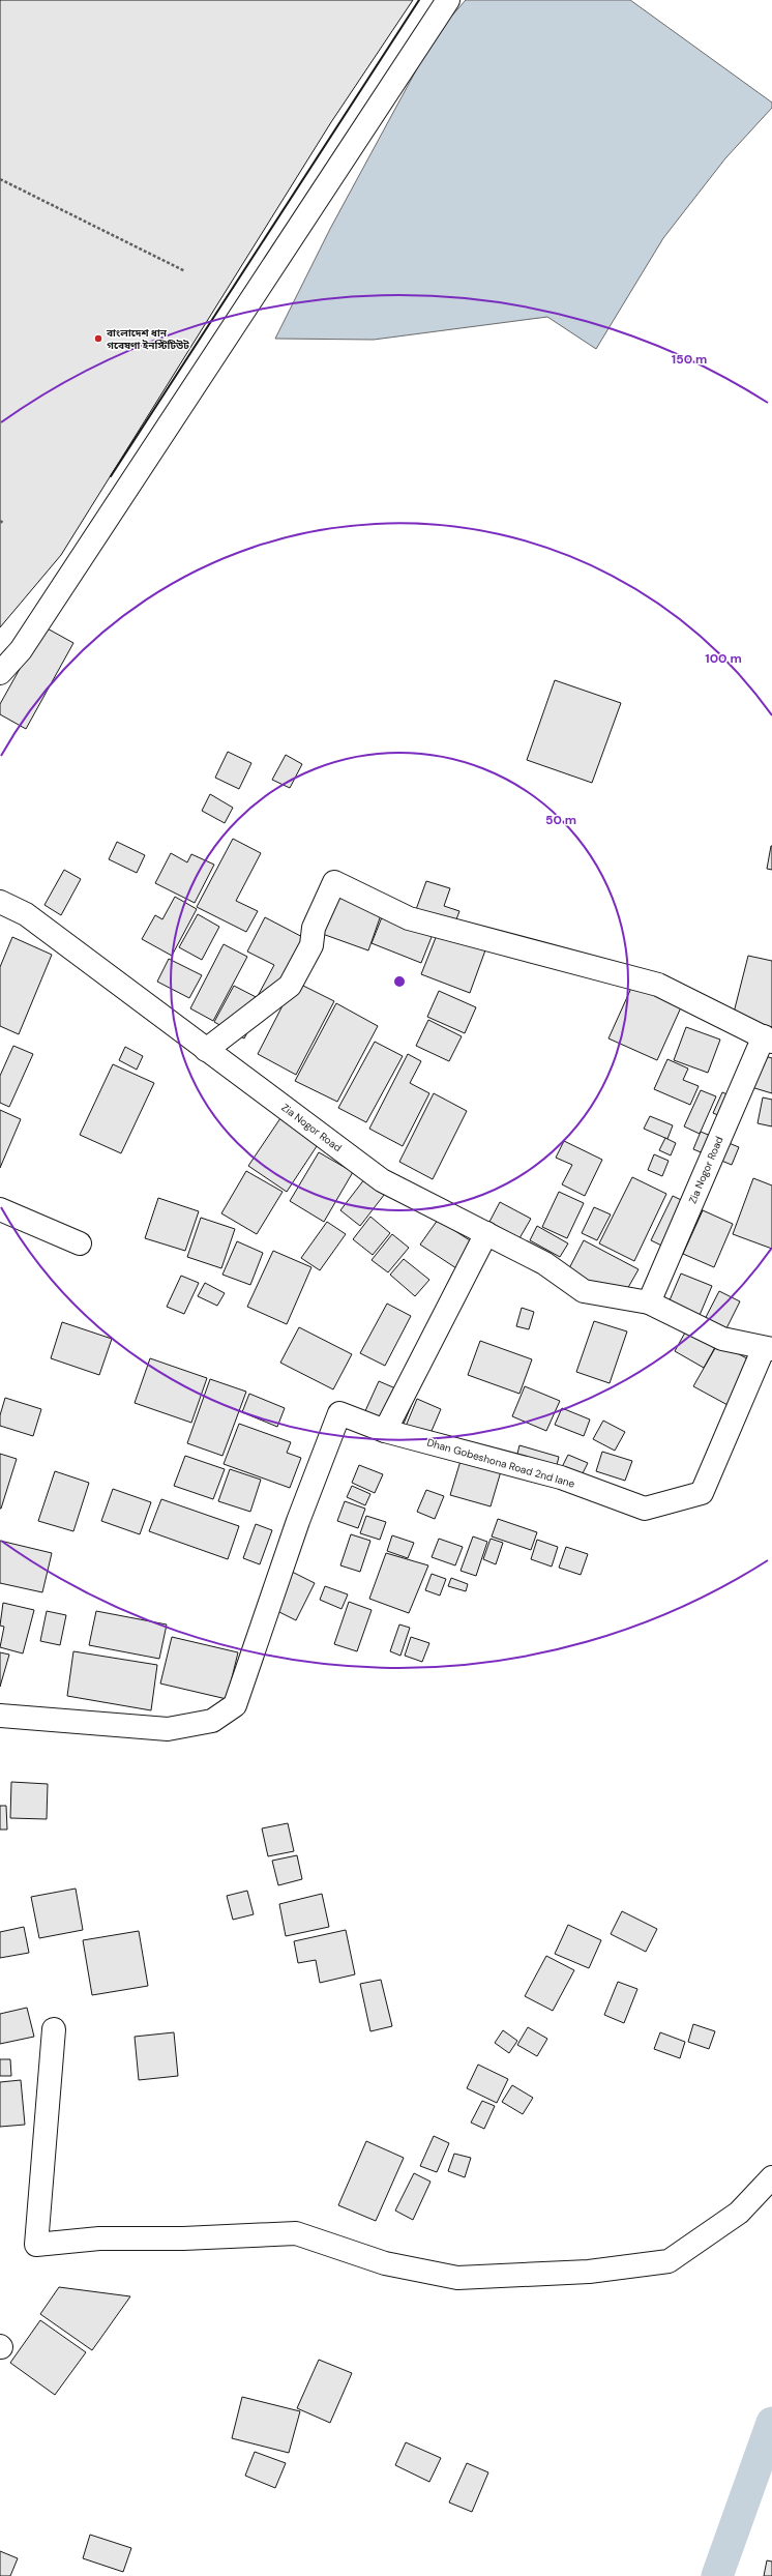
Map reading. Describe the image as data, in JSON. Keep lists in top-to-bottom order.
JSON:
{
  "streets": {
    "street": ["Zia Nogor Road", "Dhan Gobeshona Road 2nd lane"]
  },
  "crossings": [
    ["Zia Nogor Road", "Dhan Gobeshona Road 2nd lane"]
  ],
  "places": ["বাংলাদেশ ধান গবেষণা ইনস্টিটিউট"],
  "rings": ["150 m", "100 m", "50 m"]
}
